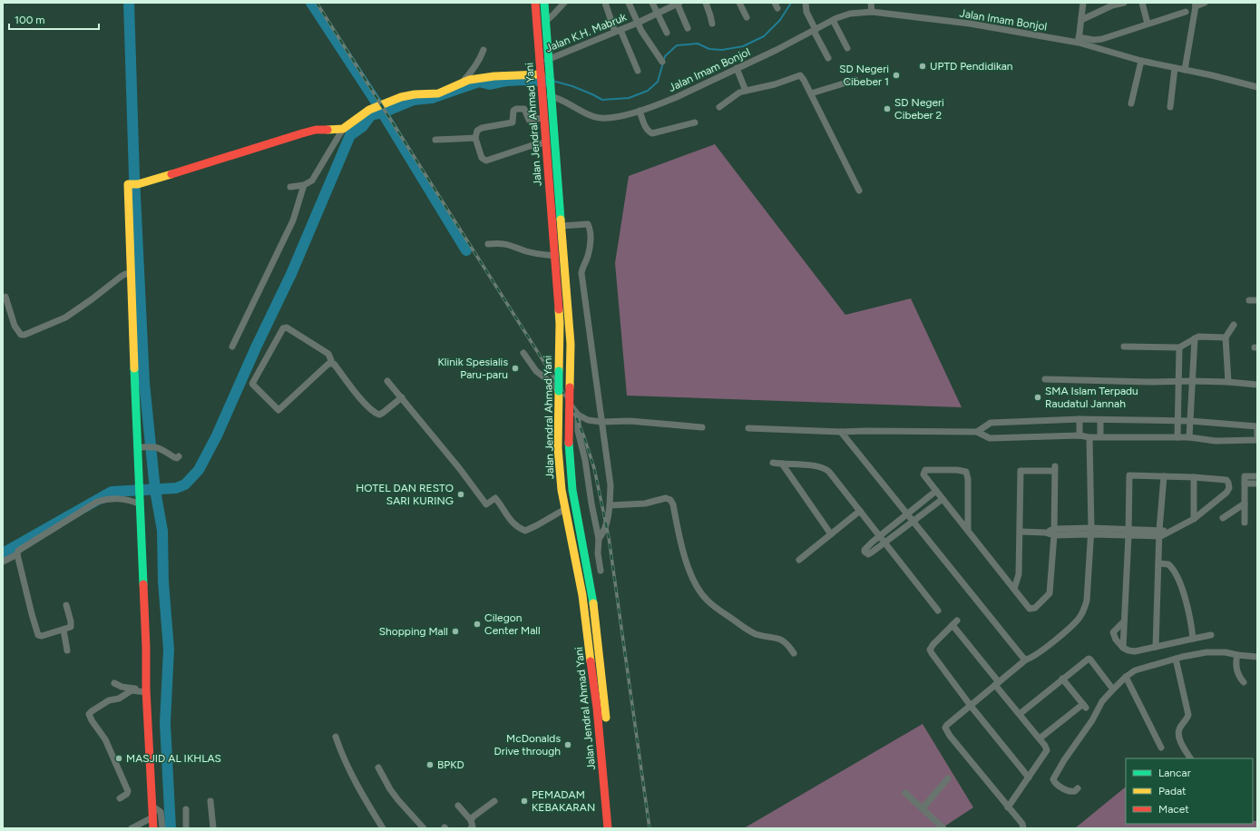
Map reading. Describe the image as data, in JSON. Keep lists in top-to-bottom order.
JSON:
{
  "streets": {
    "main road": ["Jalan Jendral Ahmad Yani"],
    "street": ["Jalan Imam Bonjol", "Jalan K.H. Mabruk"]
  },
  "crossings": [
    ["Jalan Imam Bonjol", "Jalan Jendral Ahmad Yani"],
    ["Jalan K.H. Mabruk", "Jalan Jendral Ahmad Yani"]
  ],
  "places": [
    "UPTD Pendidikan",
    "SD Negeri Cibeber 1",
    "SD Negeri Cibeber 2",
    "Klinik Spesialis Paru-paru",
    "SMA Islam Terpadu Raudatul Jannah",
    "HOTEL DAN RESTO SARI KURING",
    "Cilegon Center Mall",
    "Shopping Mall",
    "McDonalds Drive through",
    "MASJID AL IKHLAS",
    "BPKD",
    "PEMADAM KEBAKARAN"
  ],
  "legend": ["Lancar", "Padat", "Macet"],
  "scale_bar": "100 m"
}
